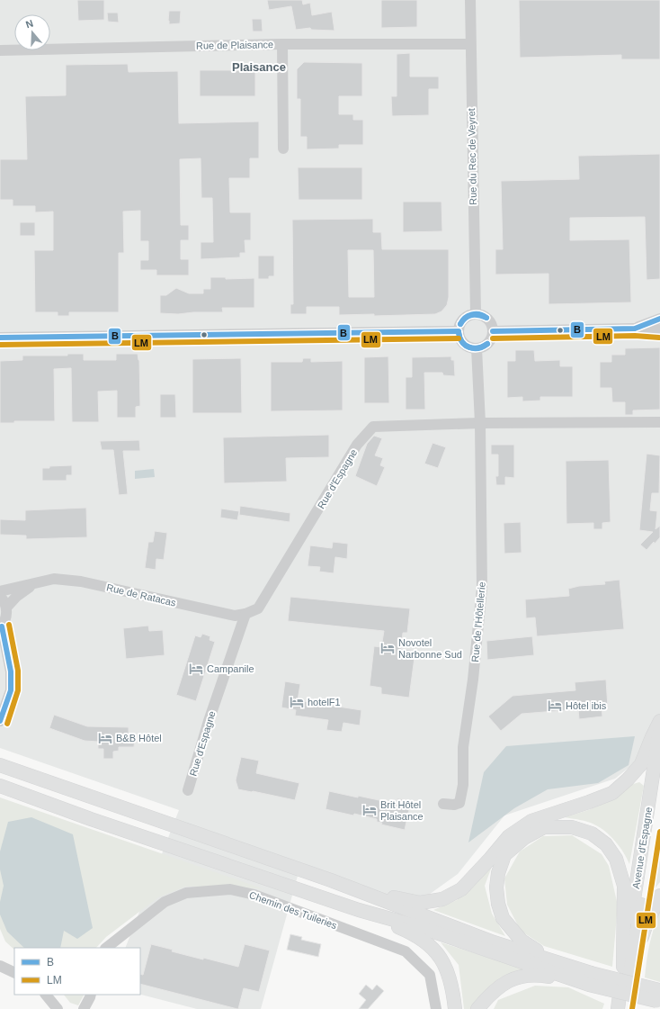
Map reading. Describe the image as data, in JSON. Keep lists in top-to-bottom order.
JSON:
{
  "streets": {
    "main road": ["Avenue d'Espagne"],
    "street": [
      "Rue de Plaisance",
      "Rue du Rec de Veyret",
      "Rue d'Espagne",
      "Rue de Ratacas",
      "Rue de l'Hôtellerie",
      "Chemin des Tuileries"
    ]
  },
  "crossings": [
    ["Rue de Plaisance", "Rue du Rec de Veyret"],
    ["Rue d'Espagne", "Rue de Ratacas"],
    ["Rue d'Espagne", "Rue de l'Hôtellerie"]
  ],
  "districts": ["Plaisance"],
  "places": {
    "hotel": [
      "Novotel Narbonne Sud",
      "Campanile",
      "hotelF1",
      "Hôtel ibis",
      "B&B Hôtel",
      "Brit Hôtel Plaisance"
    ]
  },
  "lines": ["transit line B", "transit line LM"],
  "legend": ["B", "LM"],
  "north": "top"
}
